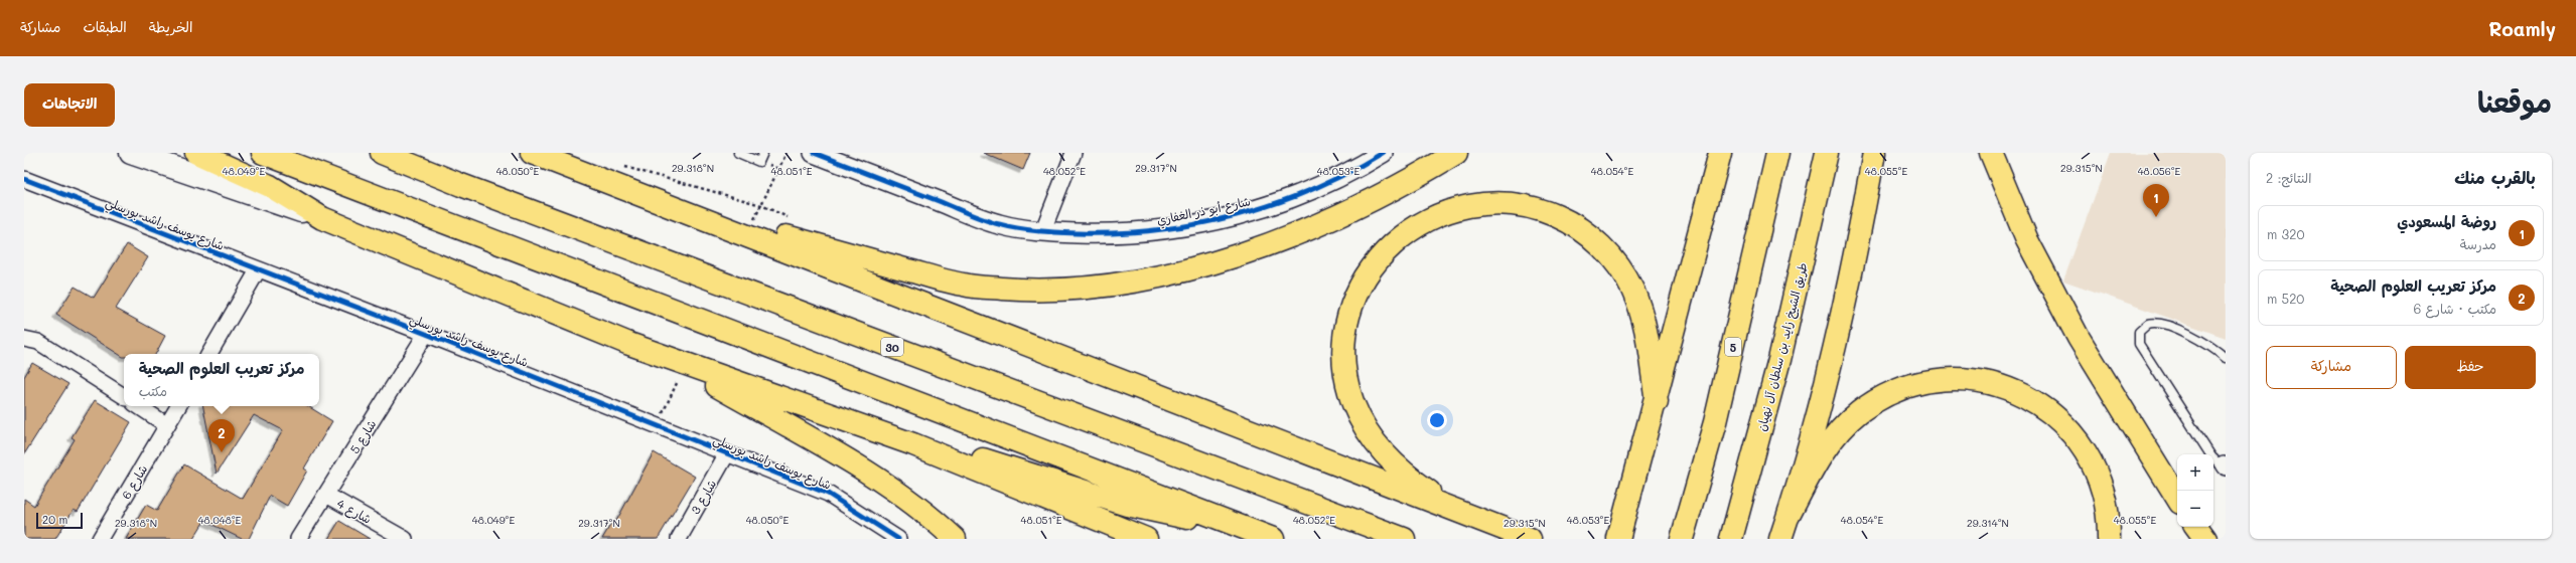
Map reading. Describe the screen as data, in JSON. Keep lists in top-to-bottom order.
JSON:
{
  "streets": {
    "highway": ["30", "5", "طريق الشيخ زايد بن سلطان آل نهيان"],
    "street": [
      "شارع أبو ذر الغفاري",
      "شارع يوسف راشد بورسلي",
      "شارع 5",
      "شارع 6",
      "شارع 3",
      "شارع 4"
    ]
  },
  "crossings": [
    ["شارع يوسف راشد بورسلي", "شارع 5"],
    ["شارع يوسف راشد بورسلي", "شارع 3"],
    ["شارع 5", "شارع 4"]
  ],
  "scale_bar": "20 m",
  "page": {
    "header": "Roamly",
    "nav": ["الخريطة", "الطبقات", "مشاركة"],
    "title": "موقعنا",
    "buttons": [
      "الاتجاهات",
      ["حفظ", "مشاركة"]
    ],
    "heading": ["بالقرب منك", "النتائج: 2"],
    "pins": ["1", "2"],
    "list": [
      {
        "mark": "1",
        "name": "روضة المسعودي",
        "note": "مدرسة",
        "value": "320 m"
      },
      {
        "mark": "2",
        "name": "مركز تعريب العلوم الصحية",
        "note": "مكتب · شارع 6",
        "value": "520 m"
      }
    ],
    "popup": ["مركز تعريب العلوم الصحية", "مكتب"],
    "map_buttons": ["+", "−"],
    "scale": "20 m"
  },
  "coordinates": [
    "29.318°N",
    "29.317°N",
    "29.315°N",
    "48.056°E",
    "48.052°E",
    "48.055°E",
    "48.049°E",
    "48.050°E",
    "48.051°E",
    "48.053°E",
    "48.054°E",
    "48.048°E",
    "29.314°N"
  ]
}
